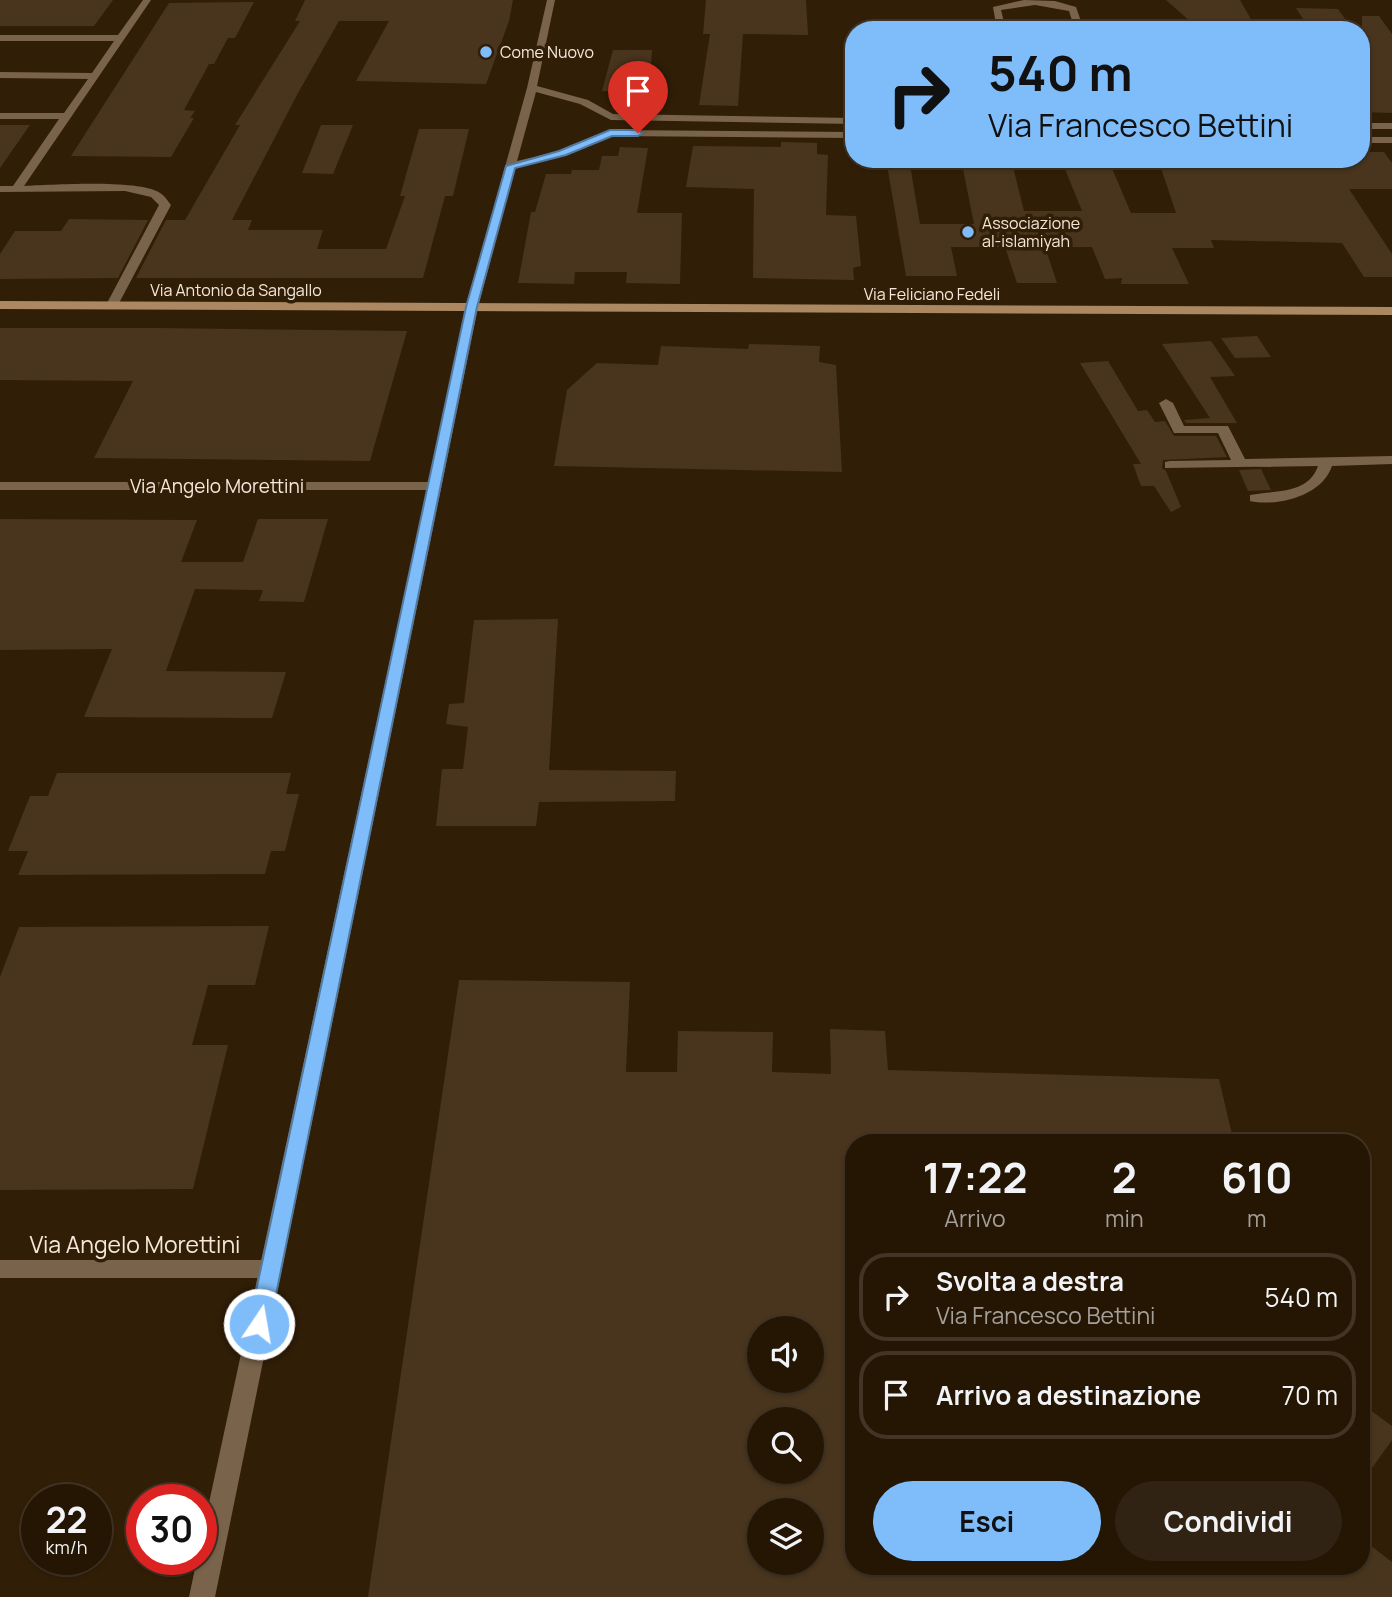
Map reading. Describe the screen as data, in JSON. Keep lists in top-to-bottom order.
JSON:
{
  "streets": {
    "street": ["Via Antonio da Sangallo", "Via Feliciano Fedeli"],
    "lane": ["Via Angelo Morettini"]
  },
  "crossings": [
    ["Via Antonio da Sangallo", "Via Feliciano Fedeli"]
  ],
  "places": ["Come Nuovo", "Associazione al-islamiyah"],
  "page": {
    "turn": ["540 m", "Via Francesco Bettini"],
    "eta": [
      "17:22",
      "Arrivo",
      "2",
      "min",
      "610",
      "m"
    ],
    "list": [
      {
        "name": "Svolta a destra",
        "note": "Via Francesco Bettini",
        "value": "540 m"
      },
      {
        "name": "Arrivo a destinazione",
        "value": "70 m"
      }
    ],
    "buttons": ["Esci", "Condividi"],
    "speed": "22 km/h",
    "limit": "30"
  }
}
